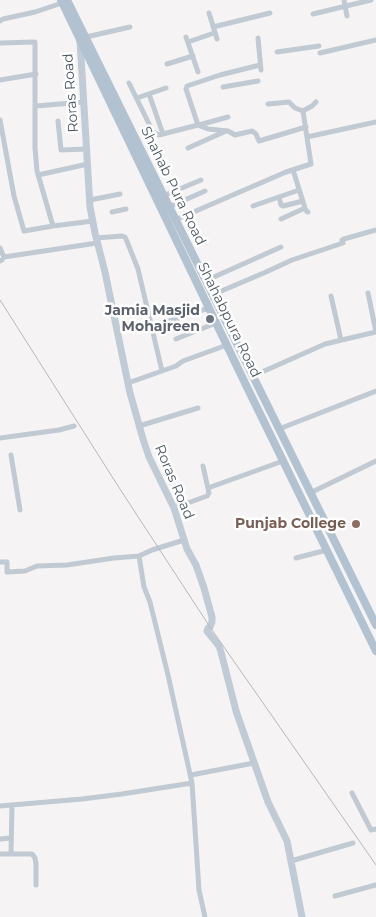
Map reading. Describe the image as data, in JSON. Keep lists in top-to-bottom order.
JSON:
{
  "streets": {
    "main road": ["Roras Road", "Shahab Pura Road", "Shahabpura Road"]
  },
  "crossings": [
    ["Roras Road", "Shahab Pura Road"],
    ["Shahab Pura Road", "Shahabpura Road"]
  ],
  "places": ["Jamia Masjid Mohajreen", "Punjab College"]
}
